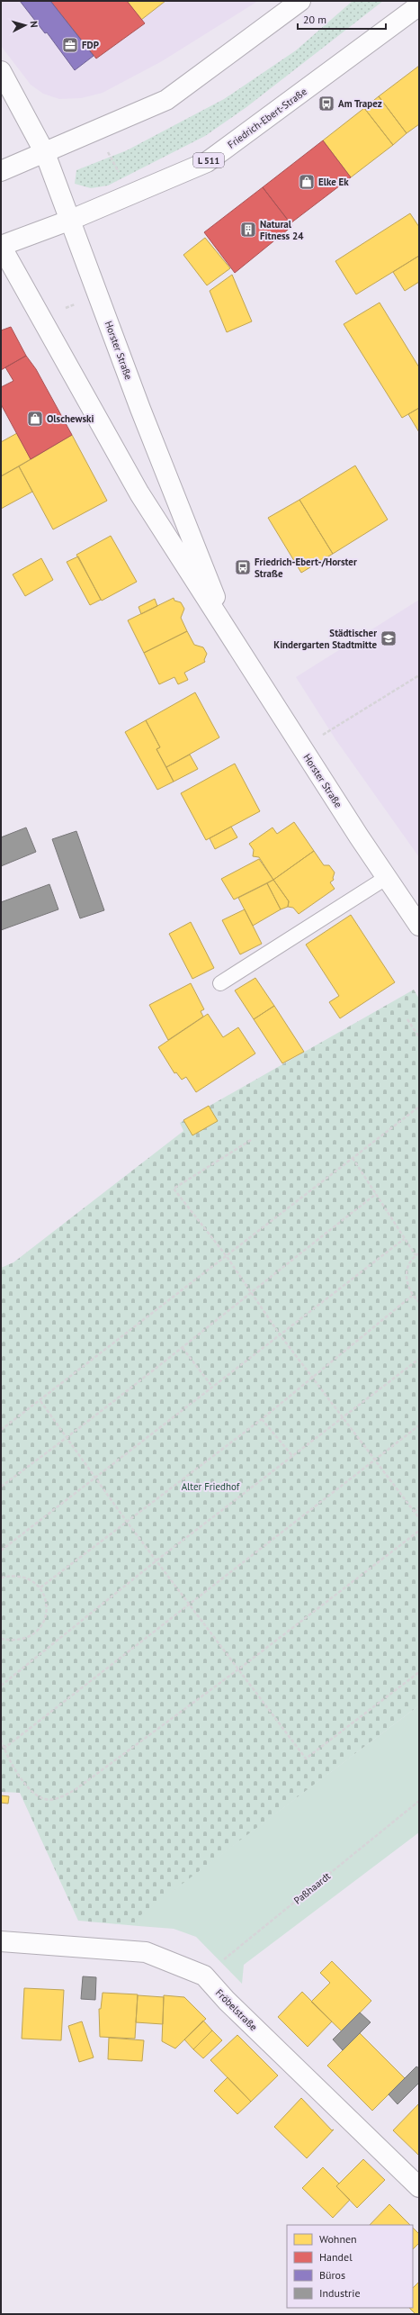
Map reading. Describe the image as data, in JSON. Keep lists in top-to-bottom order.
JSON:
{
  "streets": {
    "main road": [
      "Friedrich-Ebert-Straße",
      "L 511",
      "Horster Straße",
      "Fröbelstraße"
    ],
    "path": ["Paßhaardt"]
  },
  "crossings": [
    ["Friedrich-Ebert-Straße", "Horster Straße"],
    ["Paßhaardt", "Fröbelstraße"]
  ],
  "parks": ["Alter Friedhof"],
  "places": {
    "office": ["FDP"],
    "bus stop": ["Am Trapez", "Friedrich-Ebert-/Horster Straße"],
    "shop": ["Elke Ek", "Olschewski"],
    "building": ["Natural Fitness 24"],
    "school or university": ["Städtischer Kindergarten Stadtmitte"]
  },
  "legend": [
    "Wohnen",
    "Handel",
    "Büros",
    "Industrie"
  ],
  "scale_bar": "20 m",
  "north": "right"
}
